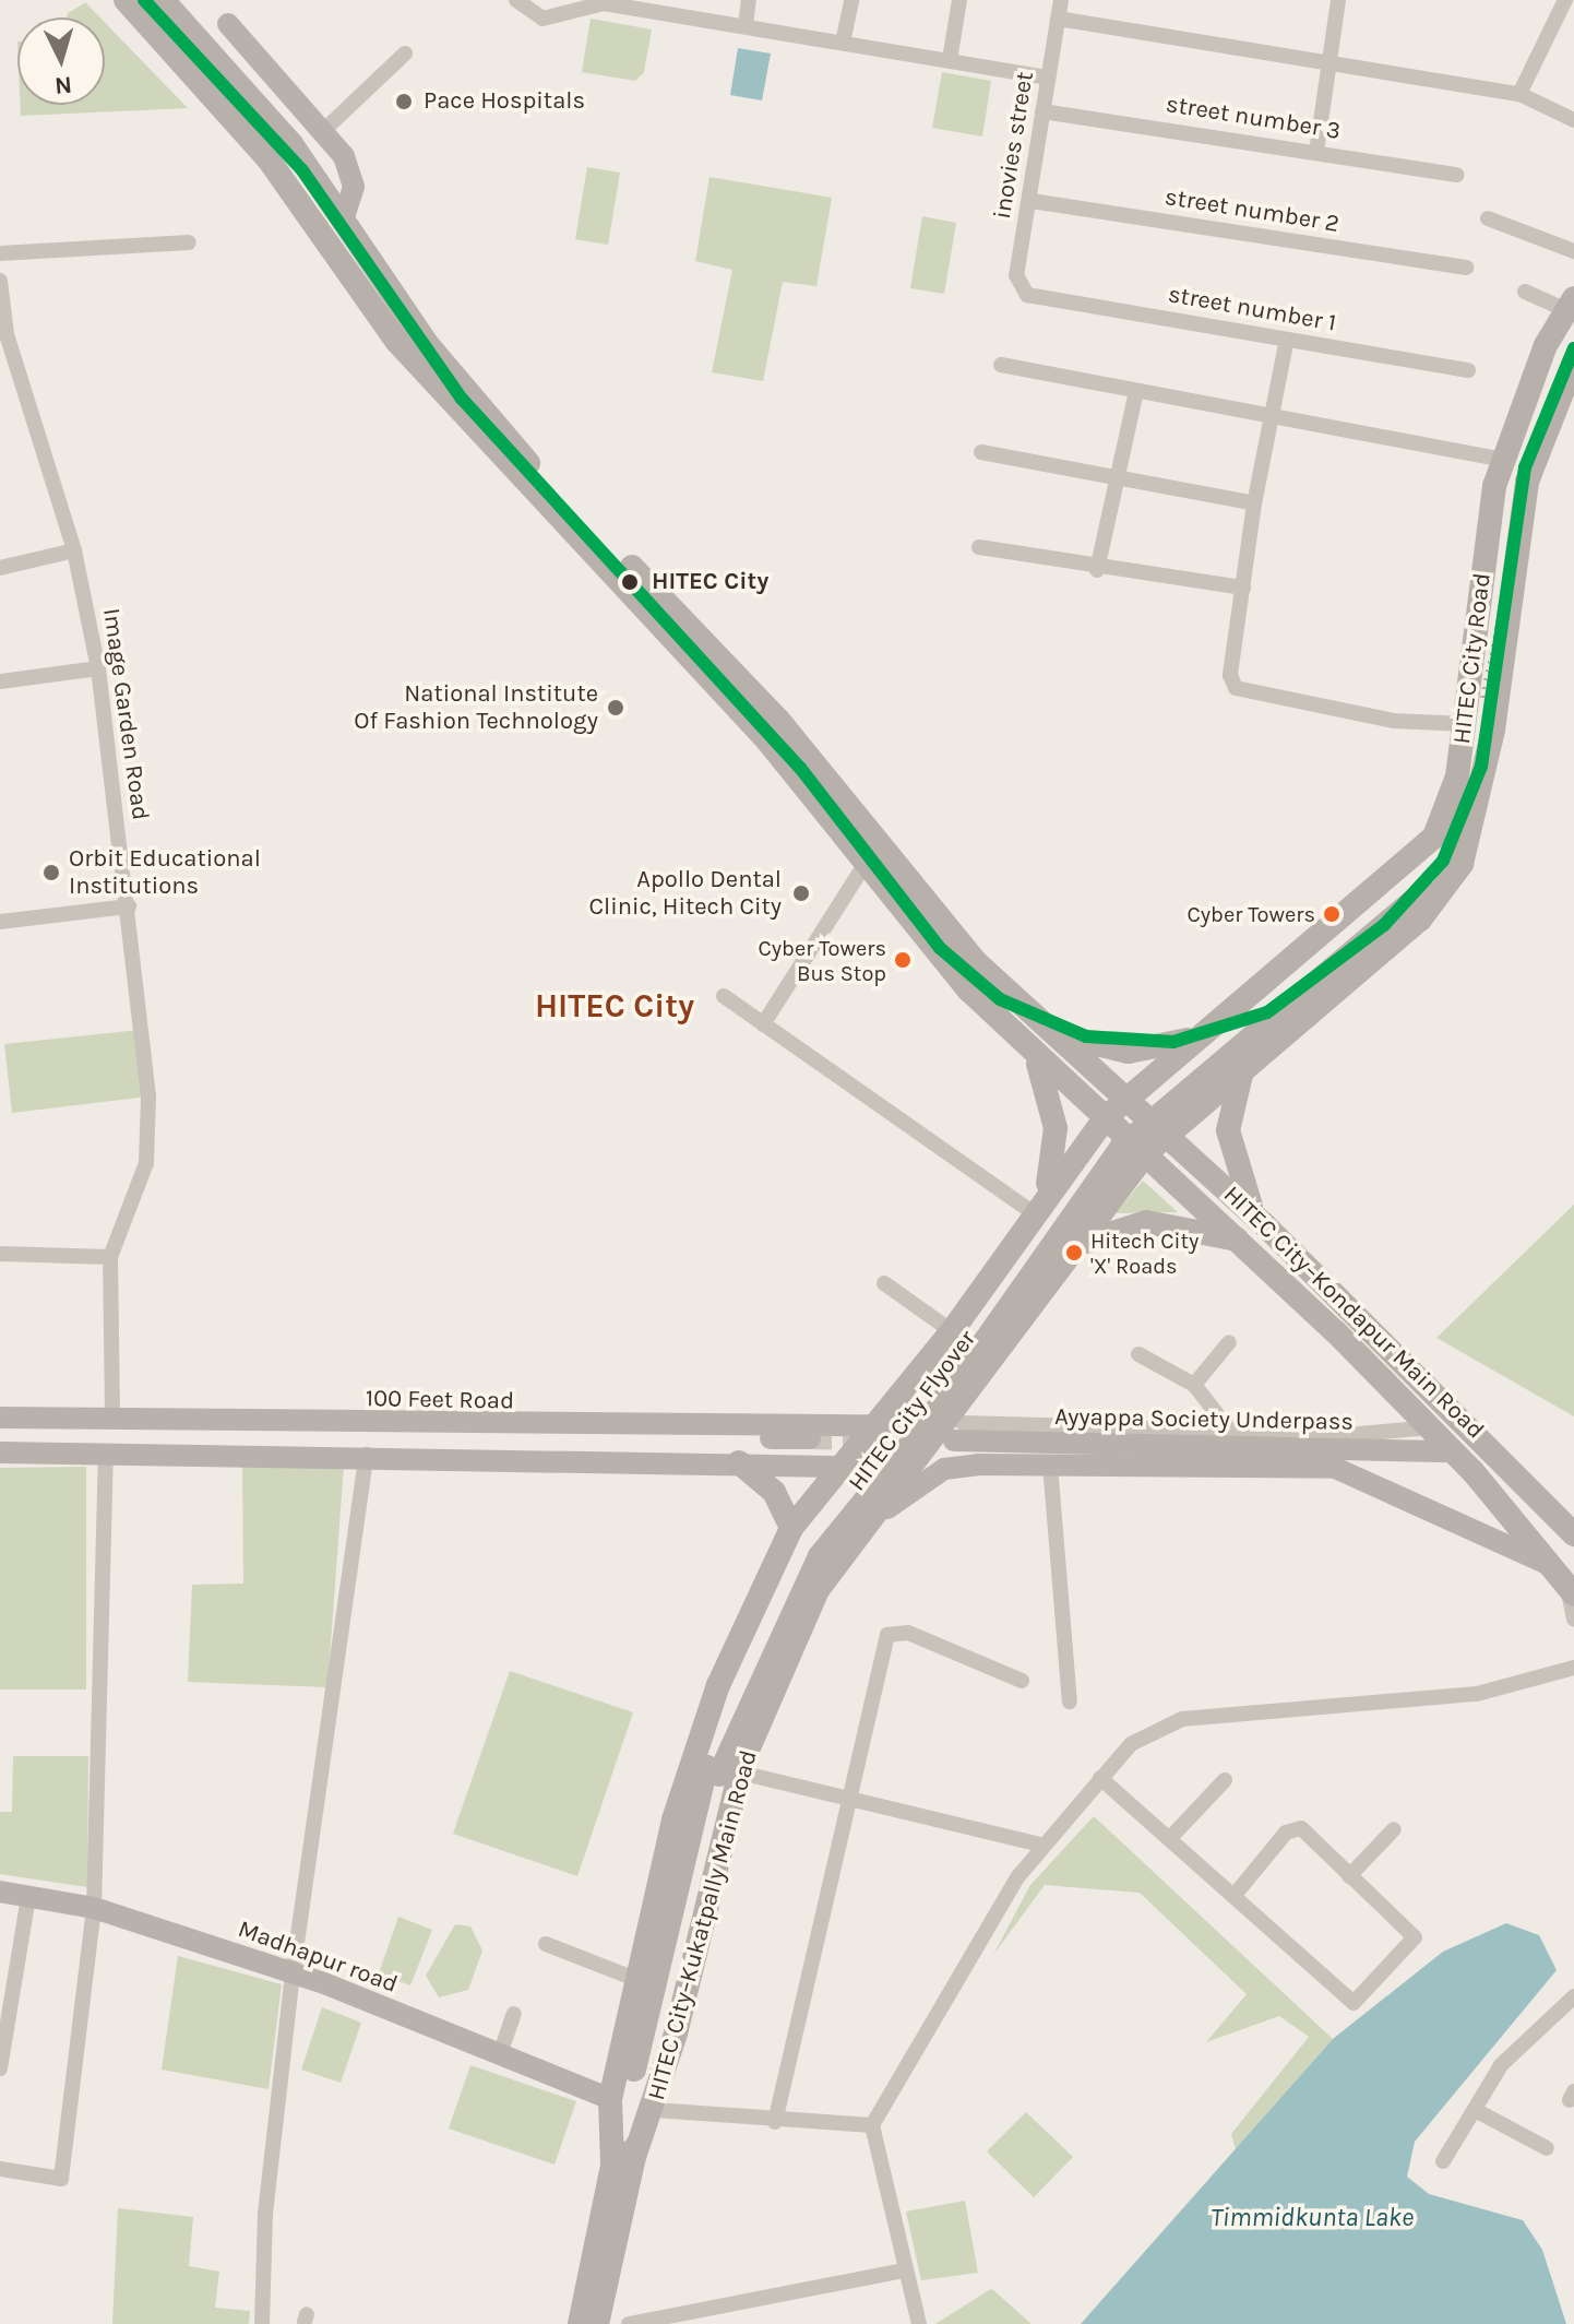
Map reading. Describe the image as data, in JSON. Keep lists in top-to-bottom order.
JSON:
{
  "streets": {
    "main road": [
      "HITEC City Road",
      "HITEC City–Kondapur Main Road",
      "100 Feet Road",
      "HITEC City Flyover",
      "Ayyappa Society Underpass",
      "HITEC City–Kukatpally Main Road",
      "Madhapur road"
    ],
    "street": [
      "street number 3",
      "inovies street",
      "street number 2",
      "street number 1",
      "Image Garden Road"
    ]
  },
  "crossings": [
    ["street number 3", "inovies street"],
    ["inovies street", "street number 2"],
    ["inovies street", "street number 1"],
    ["HITEC City Road", "HITEC City–Kondapur Main Road"],
    ["HITEC City Road", "HITEC City Flyover"],
    ["HITEC City Road", "HITEC City–Kukatpally Main Road"],
    ["Image Garden Road", "100 Feet Road"],
    ["HITEC City–Kondapur Main Road", "Ayyappa Society Underpass"],
    ["HITEC City–Kondapur Main Road", "HITEC City–Kukatpally Main Road"],
    ["100 Feet Road", "Ayyappa Society Underpass"],
    ["100 Feet Road", "HITEC City–Kukatpally Main Road"],
    ["HITEC City Flyover", "HITEC City–Kukatpally Main Road"],
    ["Ayyappa Society Underpass", "HITEC City–Kukatpally Main Road"],
    ["HITEC City–Kukatpally Main Road", "Madhapur road"]
  ],
  "districts": ["HITEC City"],
  "water": ["Timmidkunta Lake"],
  "places": [
    "Pace Hospitals",
    "HITEC City",
    "National Institute Of Fashion Technology",
    "Orbit Educational Institutions",
    "Apollo Dental Clinic, Hitech City",
    "Cyber Towers",
    "Cyber Towers Bus Stop",
    "Hitech City 'X' Roads"
  ],
  "lines": ["metro line 3"],
  "north": "bottom"
}
